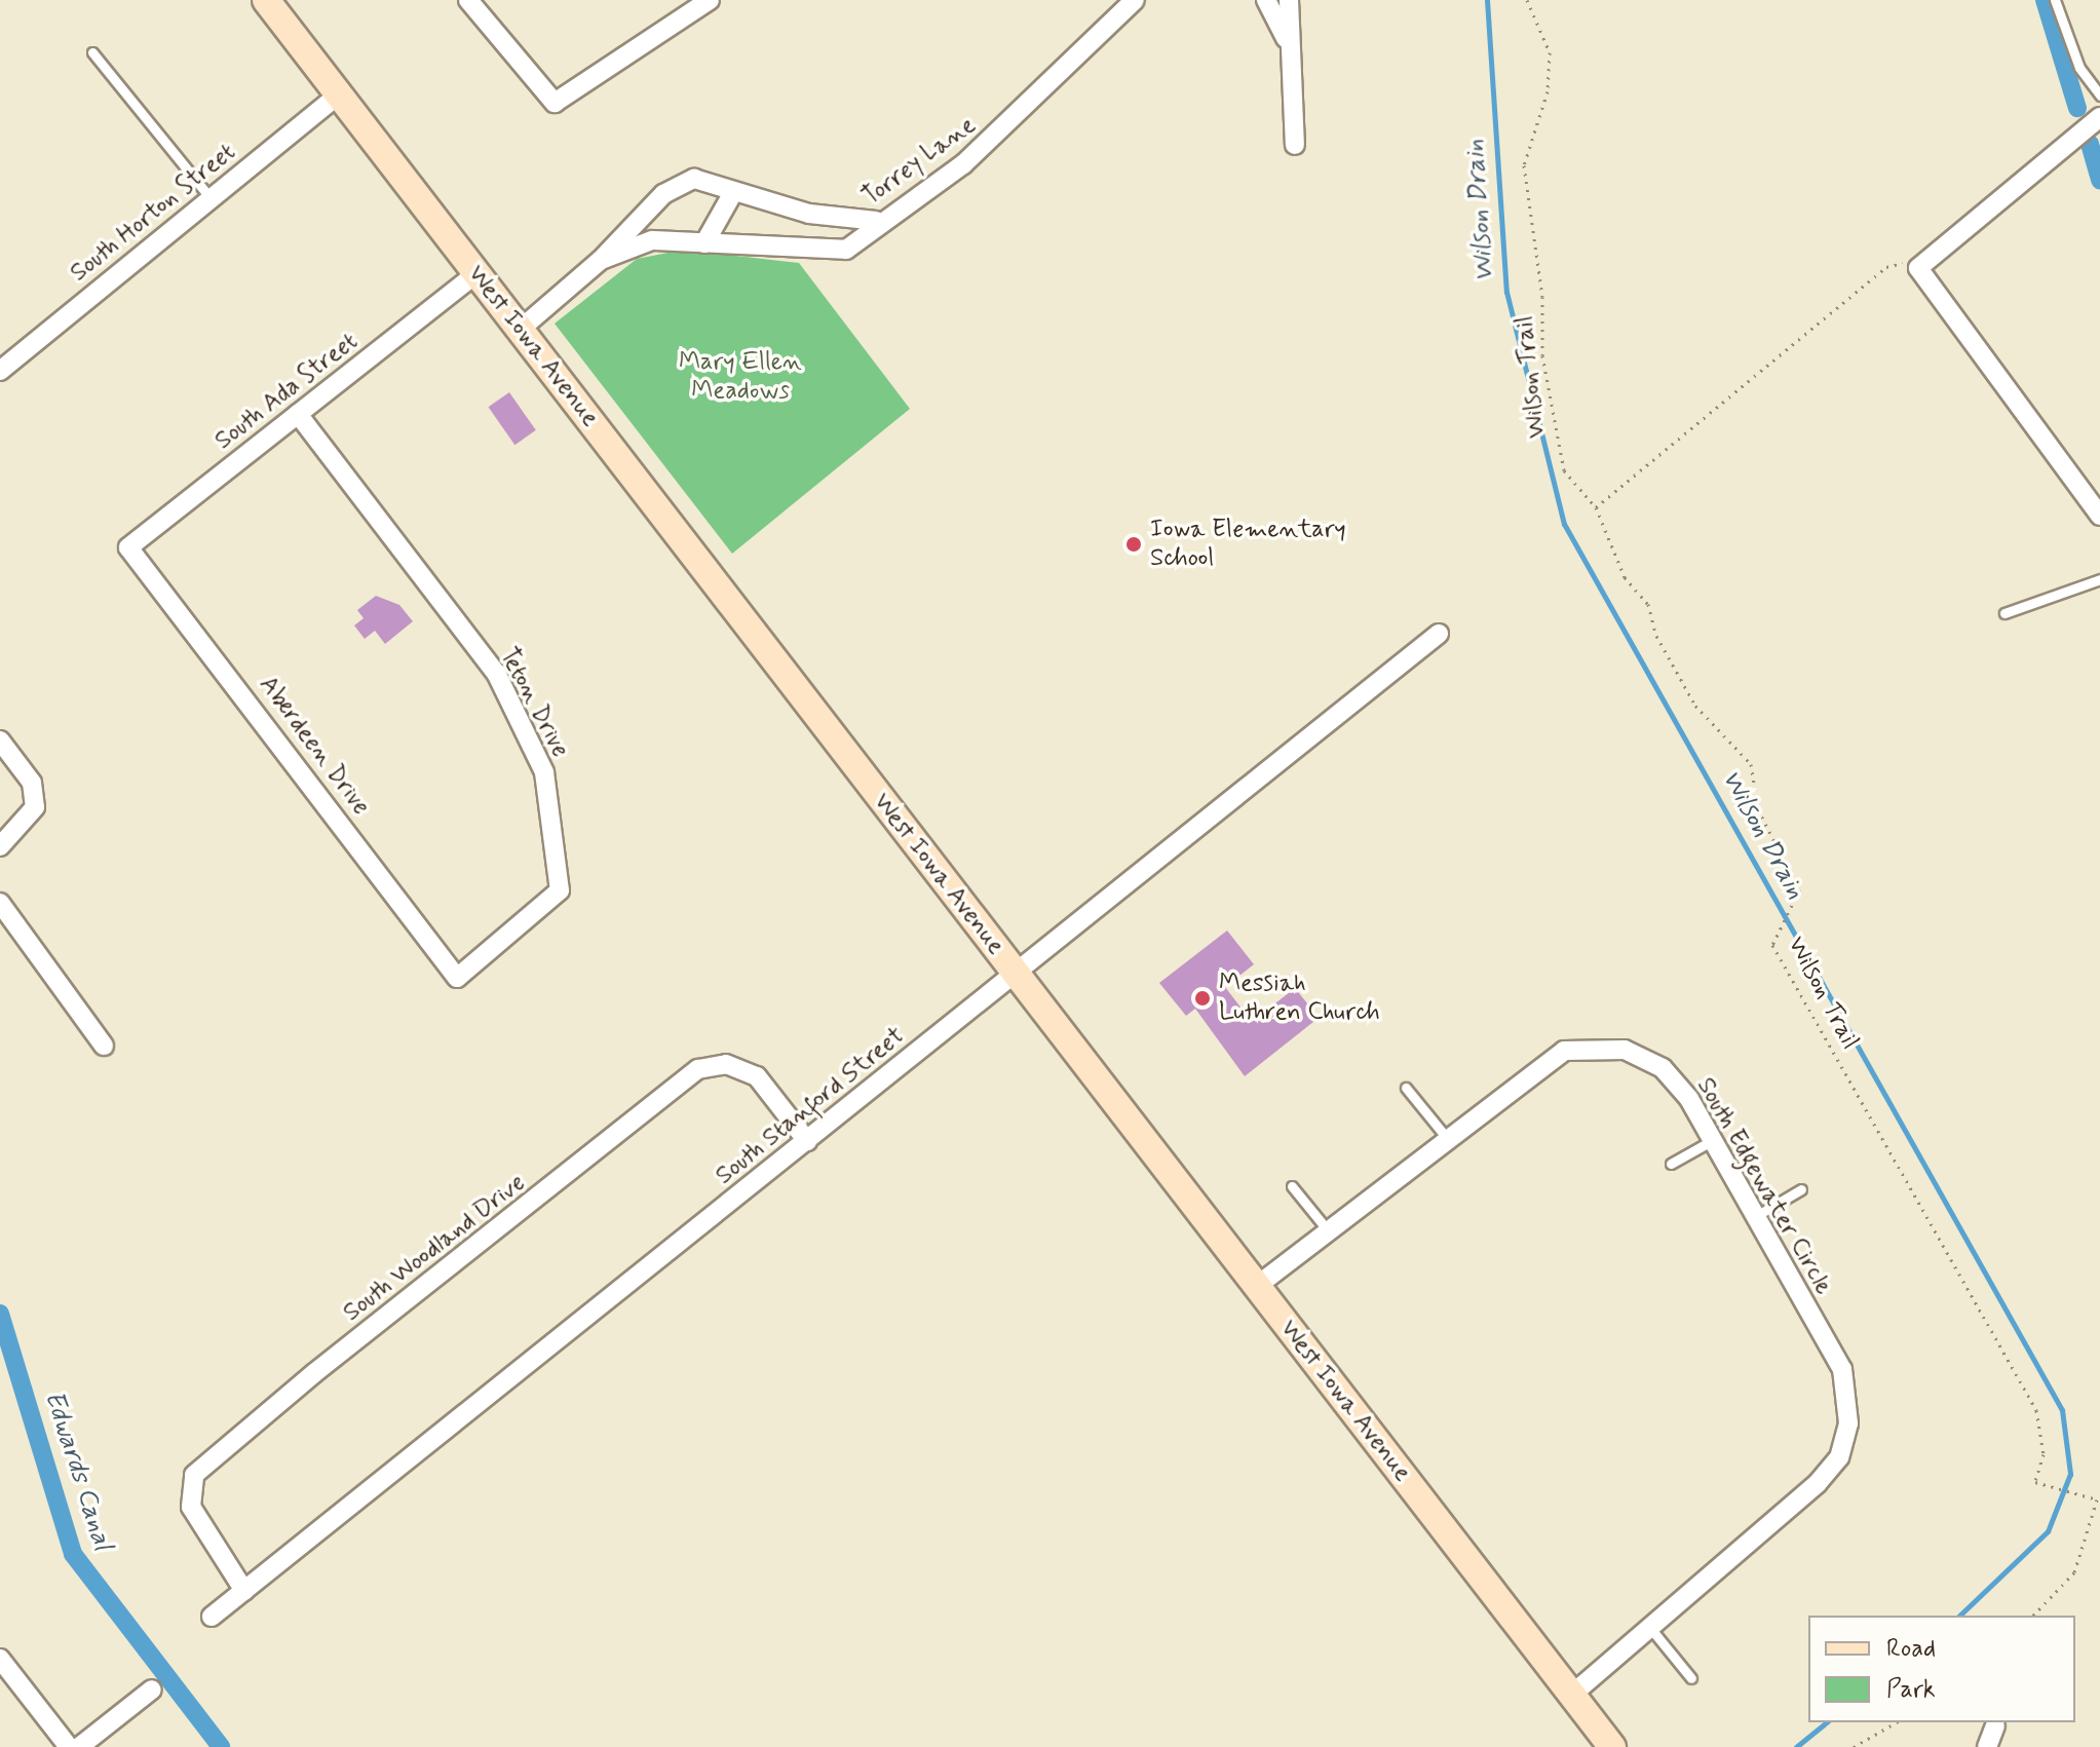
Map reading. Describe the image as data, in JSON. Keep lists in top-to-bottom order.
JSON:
{
  "streets": {
    "street": [
      "Torrey Lane",
      "South Horton Street",
      "West Iowa Avenue",
      "South Ada Street",
      "Teton Drive",
      "Aberdeen Drive",
      "South Stanford Street",
      "South Edgewater Circle",
      "South Woodland Drive"
    ],
    "path": ["Wilson Trail"]
  },
  "crossings": [
    ["Torrey Lane", "West Iowa Avenue"],
    ["South Horton Street", "West Iowa Avenue"],
    ["West Iowa Avenue", "South Ada Street"],
    ["West Iowa Avenue", "South Stanford Street"],
    ["West Iowa Avenue", "South Edgewater Circle"],
    ["South Ada Street", "Teton Drive"],
    ["South Ada Street", "Aberdeen Drive"],
    ["Teton Drive", "Aberdeen Drive"],
    ["South Stanford Street", "South Woodland Drive"]
  ],
  "water": ["Wilson Drain", "Edwards Canal"],
  "parks": ["Mary Ellen Meadows"],
  "places": ["Iowa Elementary School", "Messiah Luthren Church"],
  "legend": ["Road", "Park"]
}
